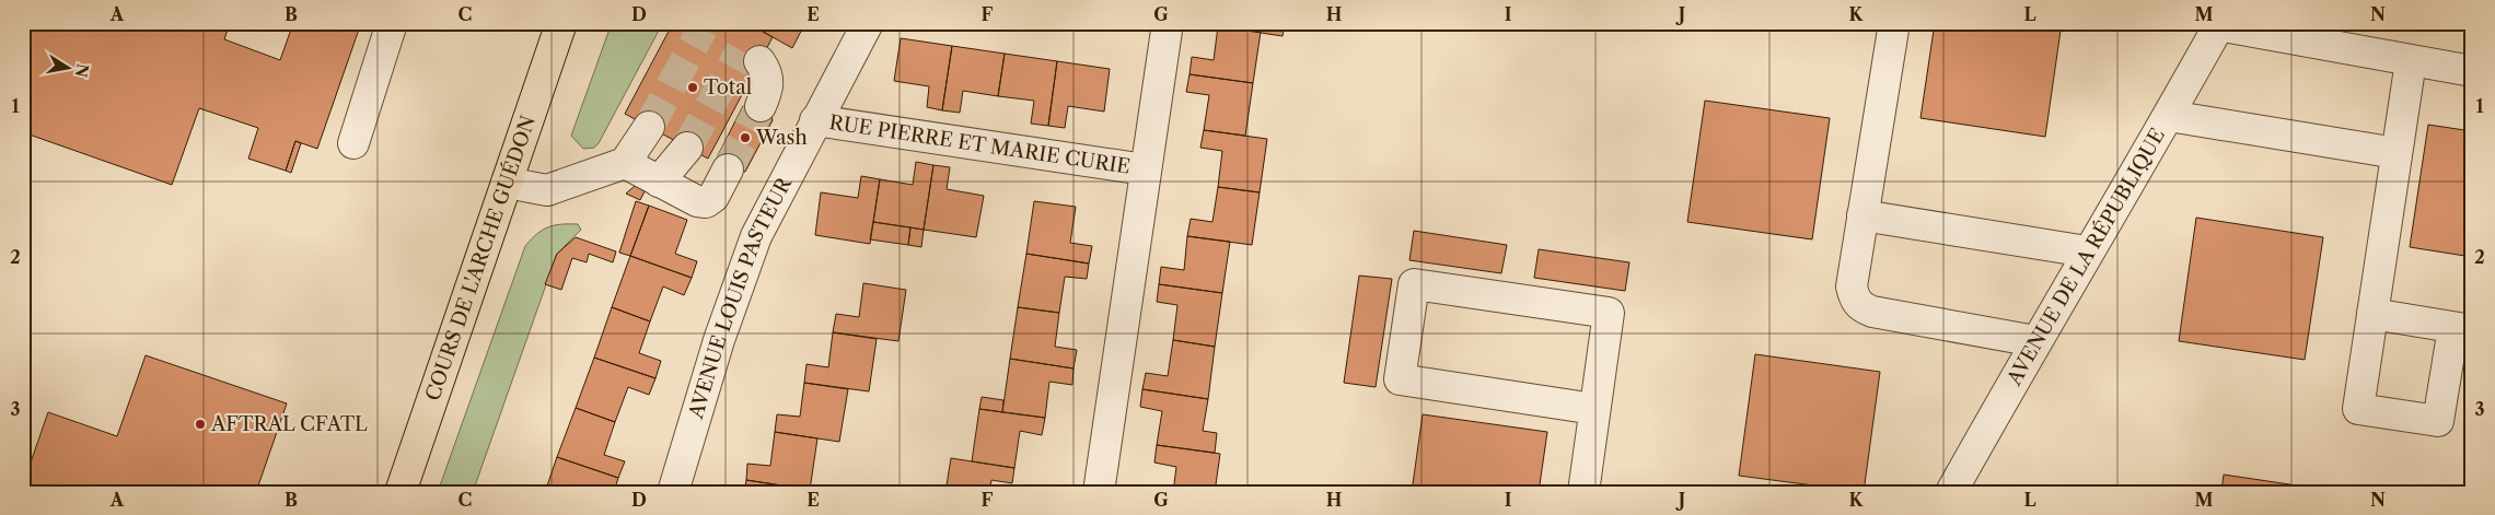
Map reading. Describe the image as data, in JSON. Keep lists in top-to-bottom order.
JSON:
{
  "streets": {
    "main road": ["COURS DE L'ARCHE GUÉDON"],
    "street": ["RUE PIERRE ET MARIE CURIE", "AVENUE DE LA RÉPUBLIQUE", "AVENUE LOUIS PASTEUR"]
  },
  "crossings": [
    ["RUE PIERRE ET MARIE CURIE", "AVENUE LOUIS PASTEUR"]
  ],
  "places": ["Total", "Wash", "AFTRAL CFATL"],
  "north": "right",
  "grid": {
    "columns": [
      "A",
      "B",
      "C",
      "D",
      "E",
      "F",
      "G",
      "H",
      "I",
      "J",
      "K",
      "L",
      "M",
      "N"
    ],
    "rows": ["1", "2", "3"]
  }
}
